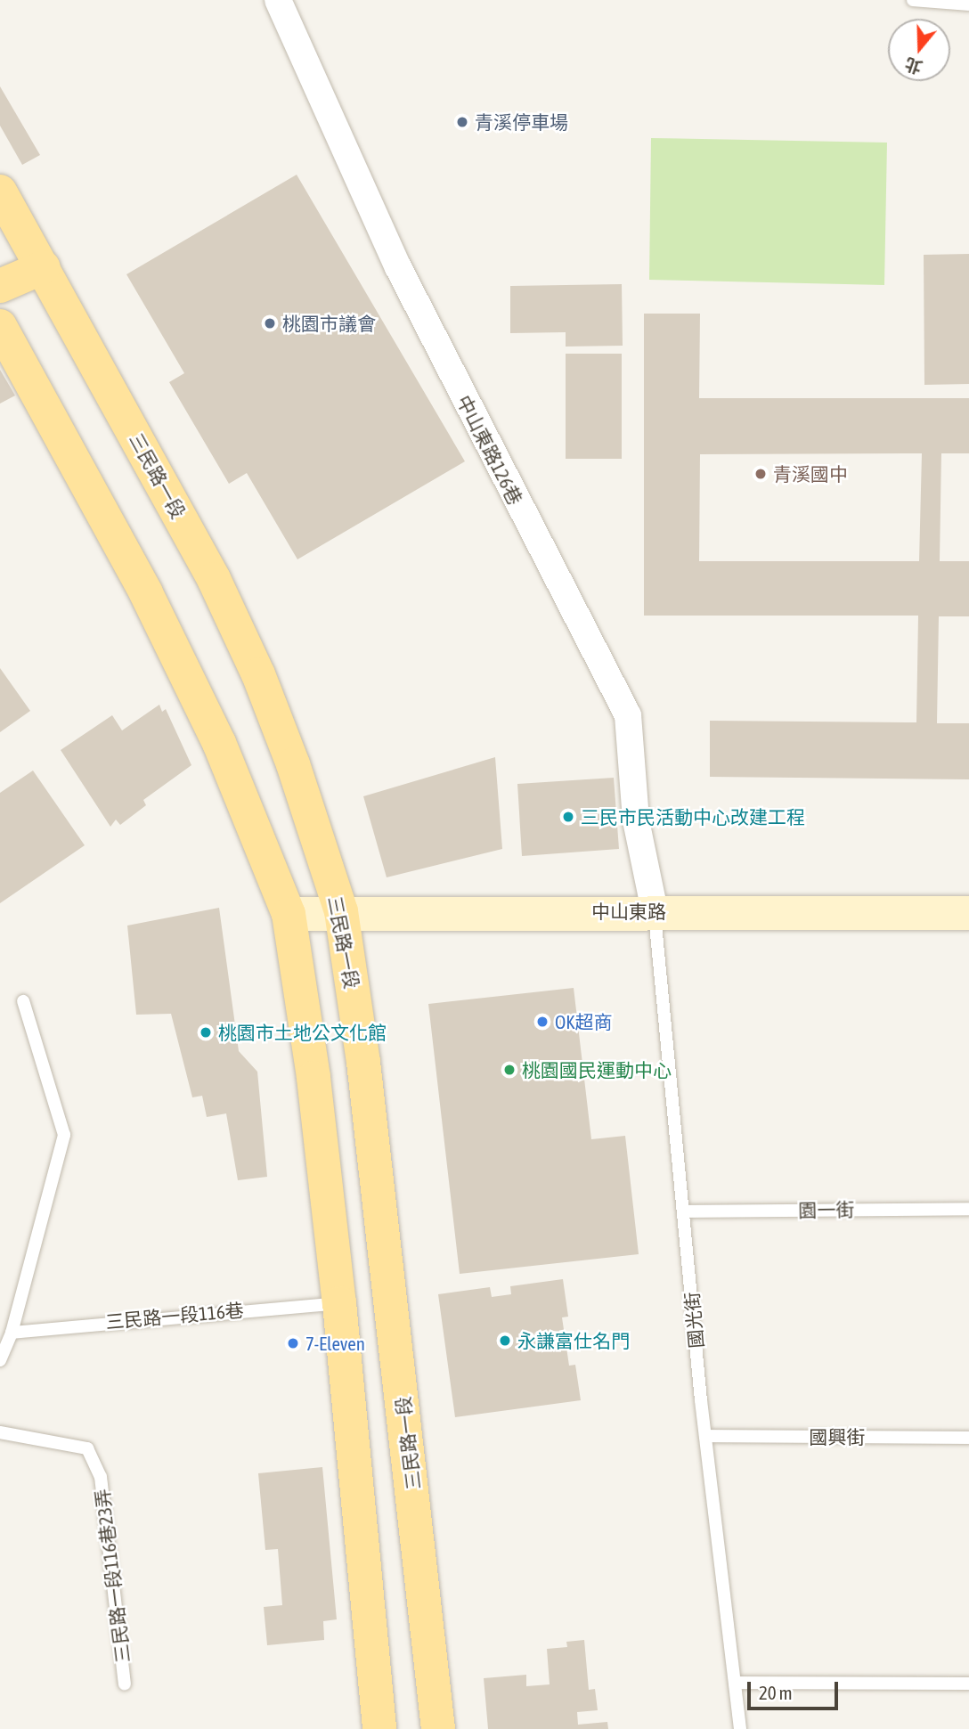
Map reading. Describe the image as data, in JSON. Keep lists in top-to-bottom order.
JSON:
{
  "streets": {
    "main road": ["三民路一段"],
    "street": ["中山東路126巷", "中山東路"],
    "lane": [
      "園一街",
      "三民路一段116巷",
      "國光街",
      "國興街",
      "三民路一段116巷23弄"
    ]
  },
  "crossings": [
    ["中山東路126巷", "中山東路"],
    ["中山東路126巷", "國光街"],
    ["三民路一段", "中山東路"],
    ["中山東路", "國光街"],
    ["園一街", "國光街"],
    ["國光街", "國興街"]
  ],
  "places": [
    "青溪停車場",
    "桃園市議會",
    "青溪國中",
    "三民市民活動中心改建工程",
    "OK超商",
    "桃園市土地公文化館",
    "桃園國民運動中心",
    "永謙富仕名門",
    "7-Eleven"
  ],
  "scale_bar": "20 m",
  "north": "bottom"
}
